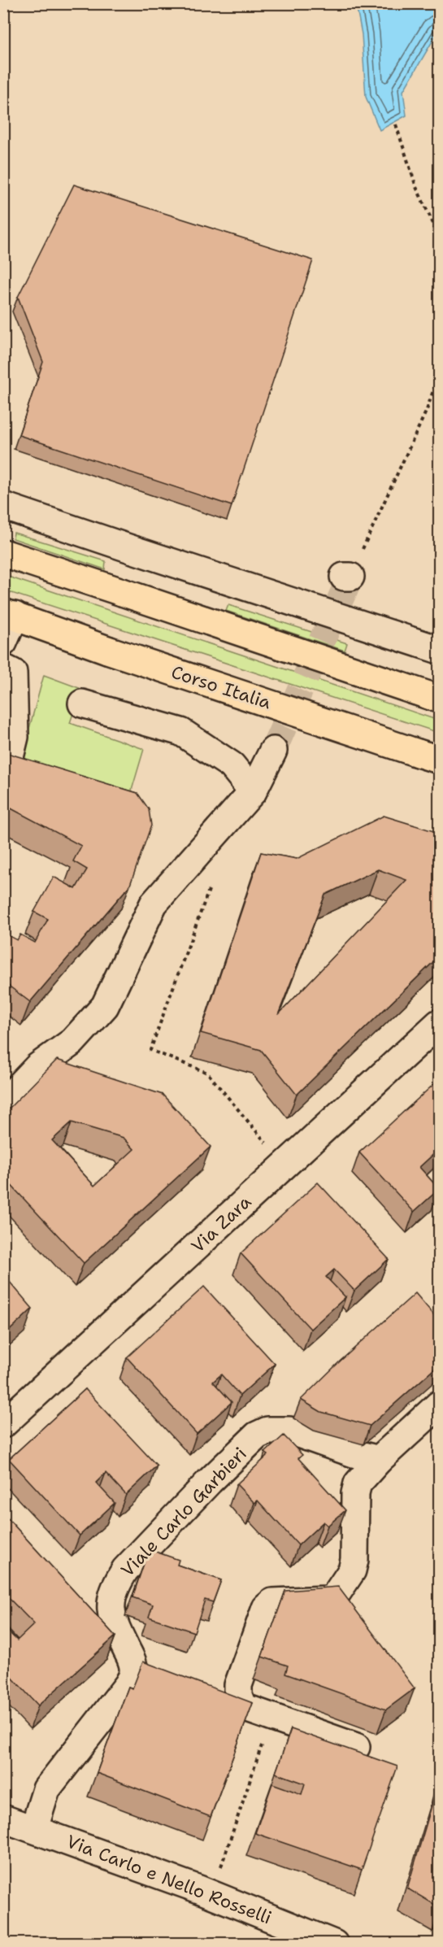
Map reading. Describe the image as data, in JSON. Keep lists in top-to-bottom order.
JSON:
{
  "streets": {
    "main road": ["Corso Italia"],
    "street": ["Via Zara", "Viale Carlo Garbieri", "Via Carlo e Nello Rosselli"]
  },
  "crossings": [
    ["Viale Carlo Garbieri", "Via Carlo e Nello Rosselli"]
  ]
}
